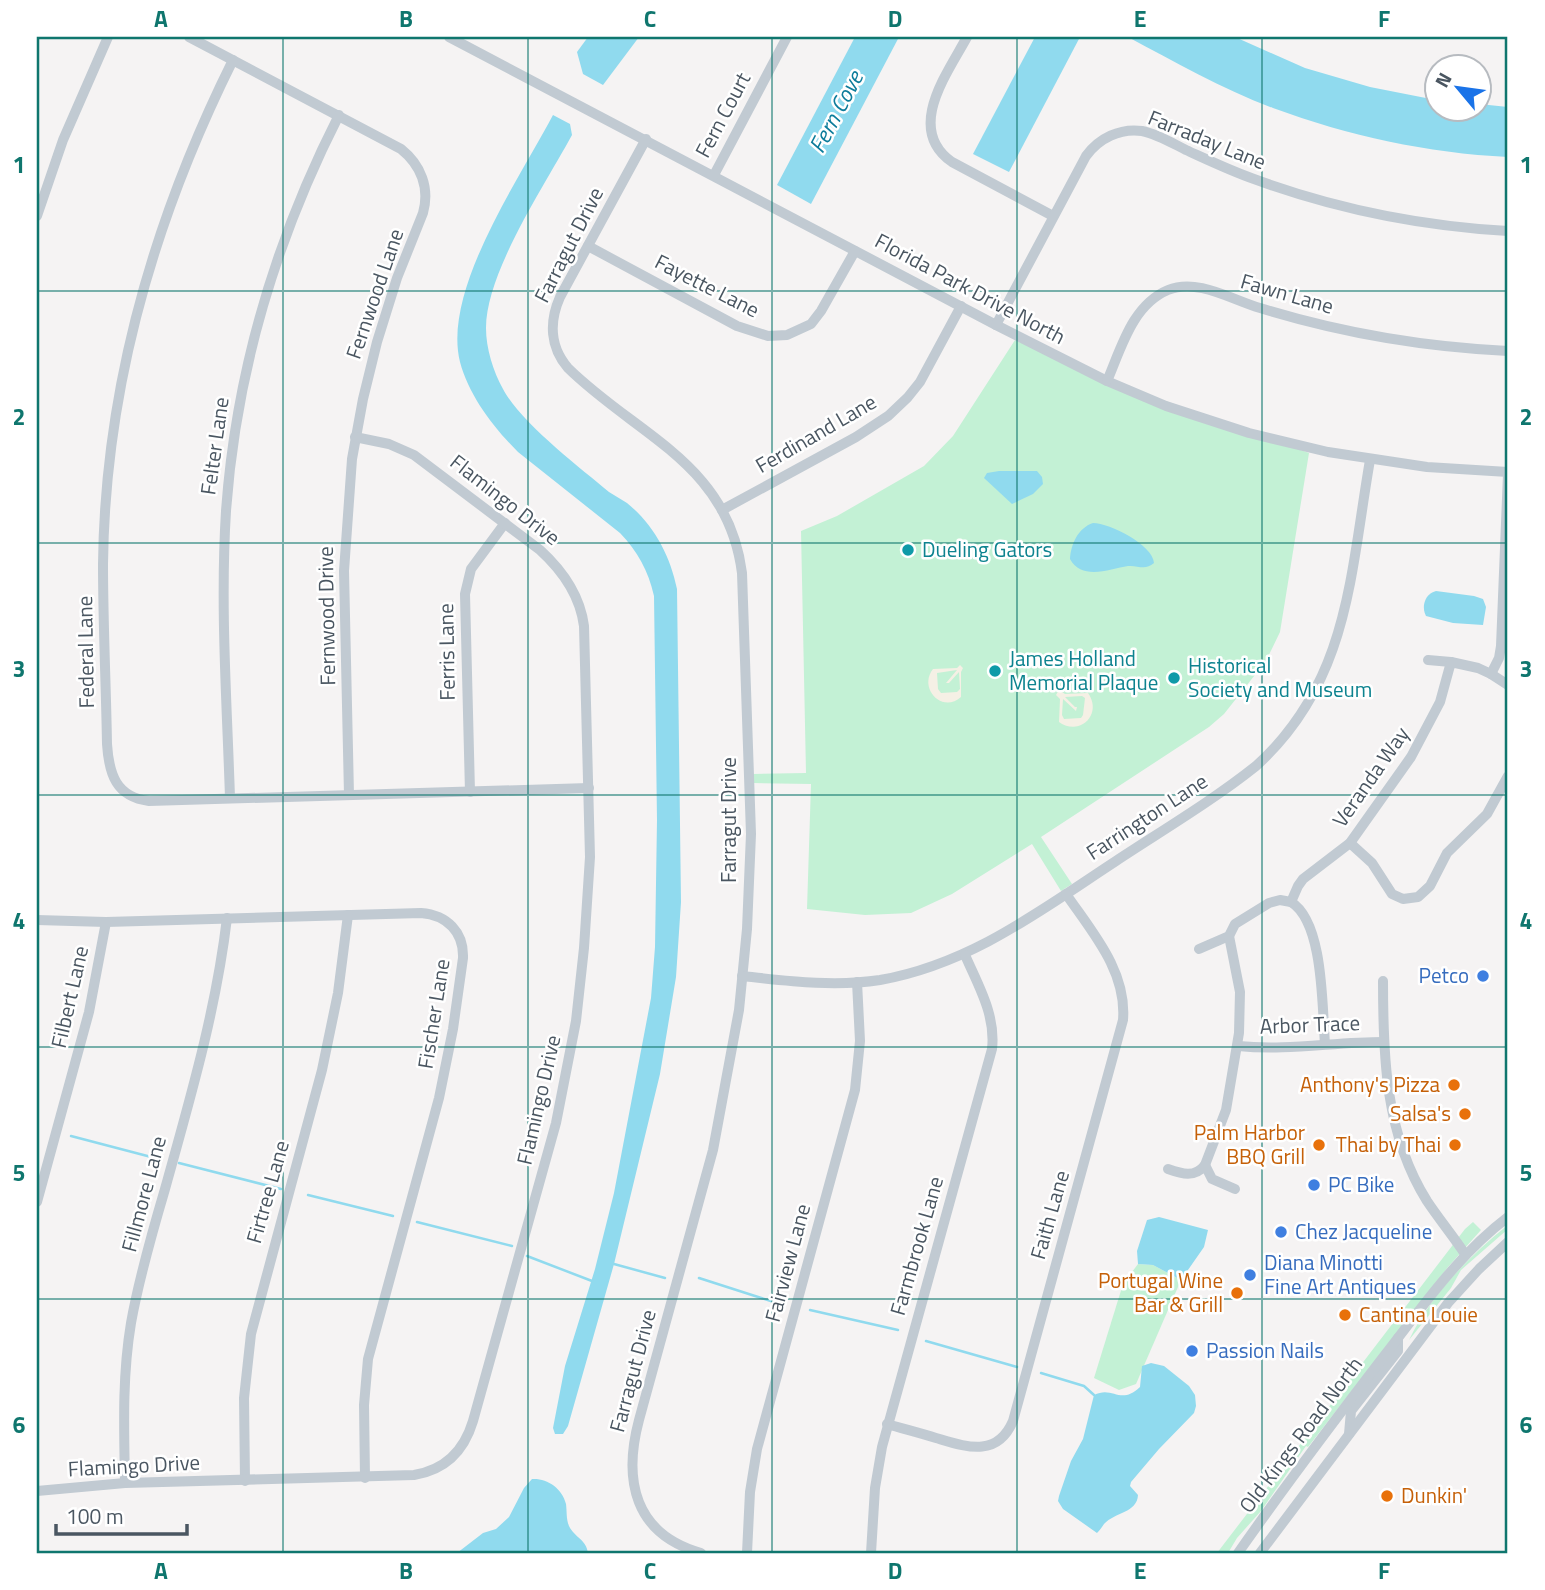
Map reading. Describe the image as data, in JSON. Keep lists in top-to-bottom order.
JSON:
{
  "streets": {
    "street": [
      "Fern Court",
      "Farraday Lane",
      "Farragut Drive",
      "Fayette Lane",
      "Florida Park Drive North",
      "Fernwood Lane",
      "Fawn Lane",
      "Ferdinand Lane",
      "Felter Lane",
      "Flamingo Drive",
      "Fernwood Drive",
      "Federal Lane",
      "Ferris Lane",
      "Veranda Way",
      "Farrington Lane",
      "Filbert Lane",
      "Fischer Lane",
      "Arbor Trace",
      "Firtree Lane",
      "Fillmore Lane",
      "Faith Lane",
      "Farmbrook Lane",
      "Fairview Lane",
      "Old Kings Road North"
    ]
  },
  "crossings": [
    ["Fern Court", "Florida Park Drive North"],
    ["Farraday Lane", "Florida Park Drive North"],
    ["Farragut Drive", "Fayette Lane"],
    ["Farragut Drive", "Florida Park Drive North"],
    ["Farragut Drive", "Ferdinand Lane"],
    ["Farragut Drive", "Farrington Lane"],
    ["Fayette Lane", "Florida Park Drive North"],
    ["Florida Park Drive North", "Fawn Lane"],
    ["Florida Park Drive North", "Ferdinand Lane"],
    ["Florida Park Drive North", "Farrington Lane"],
    ["Fernwood Lane", "Felter Lane"],
    ["Fernwood Lane", "Flamingo Drive"],
    ["Fernwood Lane", "Fernwood Drive"],
    ["Felter Lane", "Federal Lane"],
    ["Flamingo Drive", "Fernwood Drive"],
    ["Flamingo Drive", "Federal Lane"],
    ["Flamingo Drive", "Ferris Lane"],
    ["Flamingo Drive", "Fischer Lane"],
    ["Flamingo Drive", "Firtree Lane"],
    ["Flamingo Drive", "Fillmore Lane"],
    ["Fernwood Drive", "Federal Lane"],
    ["Federal Lane", "Ferris Lane"],
    ["Farrington Lane", "Faith Lane"],
    ["Farrington Lane", "Farmbrook Lane"],
    ["Farrington Lane", "Fairview Lane"],
    ["Filbert Lane", "Fischer Lane"],
    ["Fischer Lane", "Firtree Lane"],
    ["Fischer Lane", "Fillmore Lane"],
    ["Faith Lane", "Farmbrook Lane"]
  ],
  "water": ["Fern Cove"],
  "places": [
    "Dueling Gators",
    "James Holland Memorial Plaque",
    "Historical Society and Museum",
    "Petco",
    "Anthony's Pizza",
    "Salsa's",
    "Palm Harbor BBQ Grill",
    "Thai by Thai",
    "PC Bike",
    "Chez Jacqueline",
    "Diana Minotti Fine Art Antiques",
    "Portugal Wine Bar & Grill",
    "Cantina Louie",
    "Passion Nails",
    "Dunkin'"
  ],
  "scale_bar": "100 m",
  "north": "top left",
  "grid": {
    "columns": [
      "A",
      "B",
      "C",
      "D",
      "E",
      "F"
    ],
    "rows": [
      "1",
      "2",
      "3",
      "4",
      "5",
      "6"
    ]
  }
}
